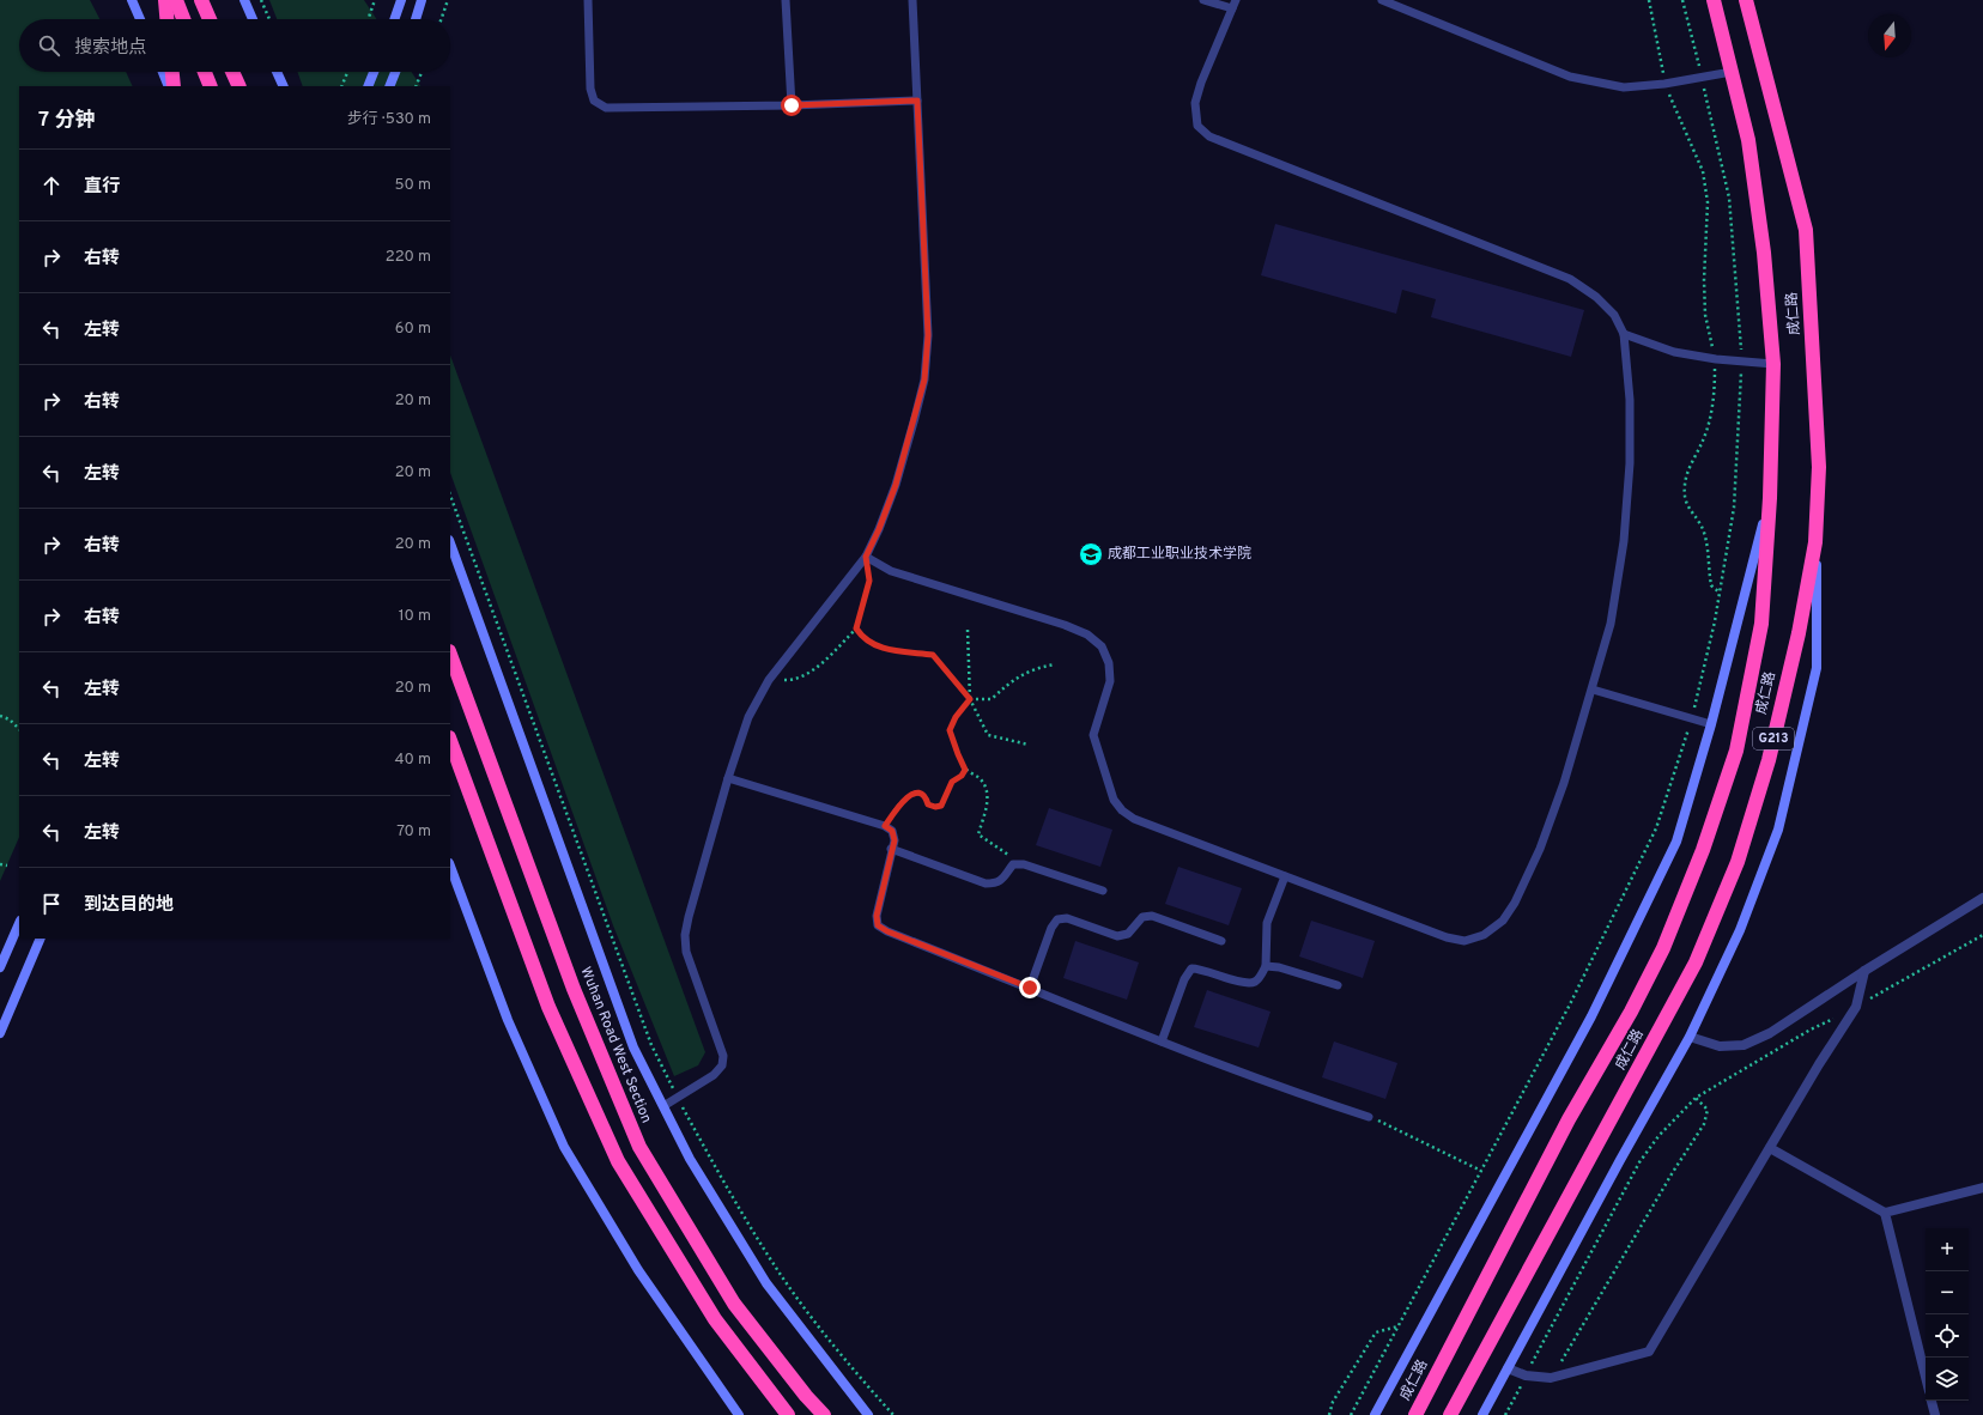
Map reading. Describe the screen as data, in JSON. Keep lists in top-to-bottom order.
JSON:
{
  "streets": {
    "highway": ["成仁路", "G213", "Wuhan Road West Section"]
  },
  "places": {
    "school or university": ["成都工业职业技术学院"]
  },
  "north": "bottom",
  "page": {
    "search": "搜索地点",
    "heading": ["7 分钟", "步行 · 530 m"],
    "list": [
      ["直行", "50 m"],
      ["右转", "220 m"],
      ["左转", "60 m"],
      ["右转", "20 m"],
      ["左转", "20 m"],
      ["右转", "20 m"],
      ["右转", "10 m"],
      ["左转", "20 m"],
      ["左转", "40 m"],
      ["左转", "70 m"],
      "到达目的地"
    ],
    "map_buttons": ["+", "−"]
  }
}
